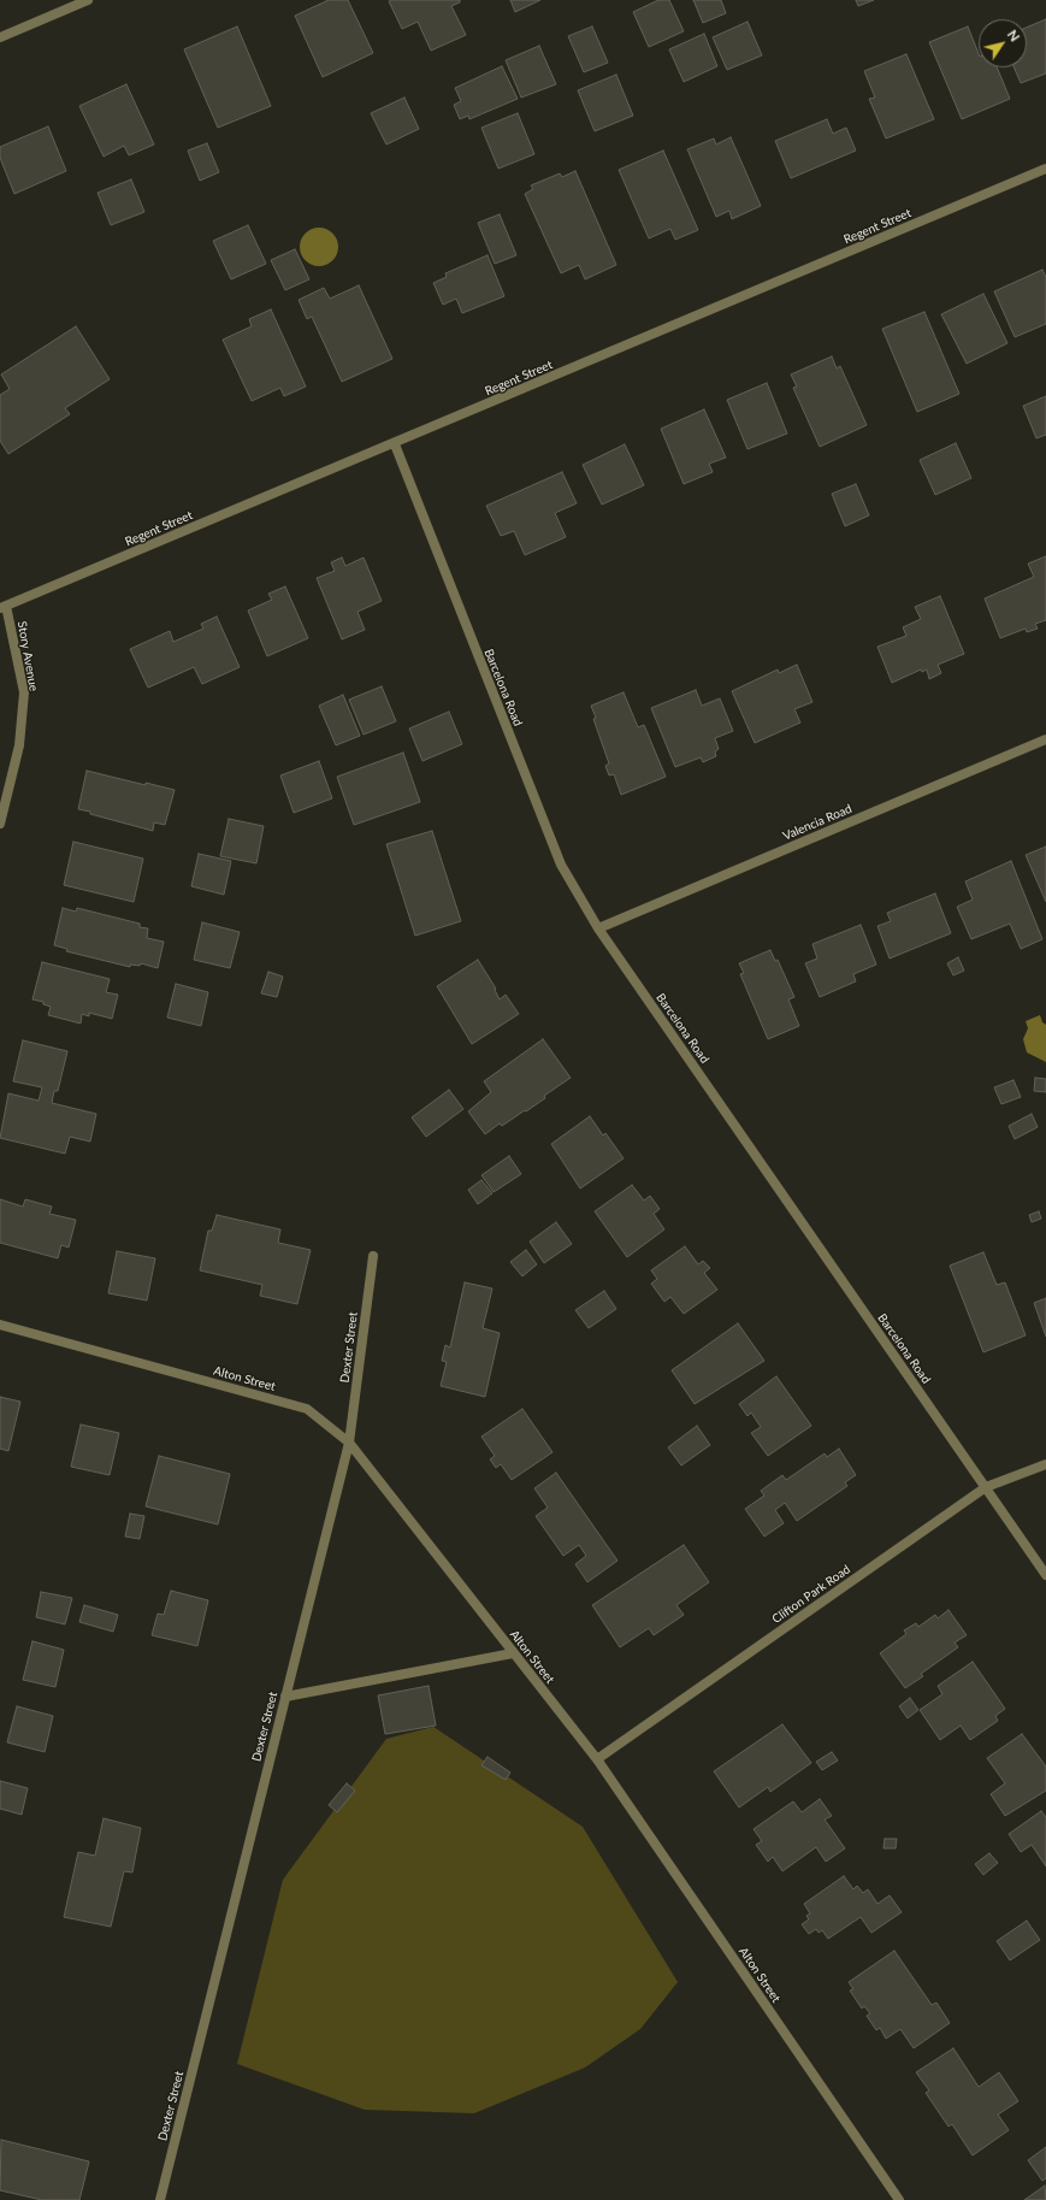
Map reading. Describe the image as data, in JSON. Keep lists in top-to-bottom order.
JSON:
{
  "streets": {
    "street": [
      "Regent Street",
      "Story Avenue",
      "Barcelona Road",
      "Valencia Road",
      "Dexter Street",
      "Alton Street",
      "Clifton Park Road"
    ]
  },
  "crossings": [
    ["Regent Street", "Story Avenue"],
    ["Regent Street", "Barcelona Road"],
    ["Barcelona Road", "Valencia Road"],
    ["Barcelona Road", "Clifton Park Road"],
    ["Dexter Street", "Alton Street"],
    ["Alton Street", "Clifton Park Road"]
  ],
  "north": "top right"
}
